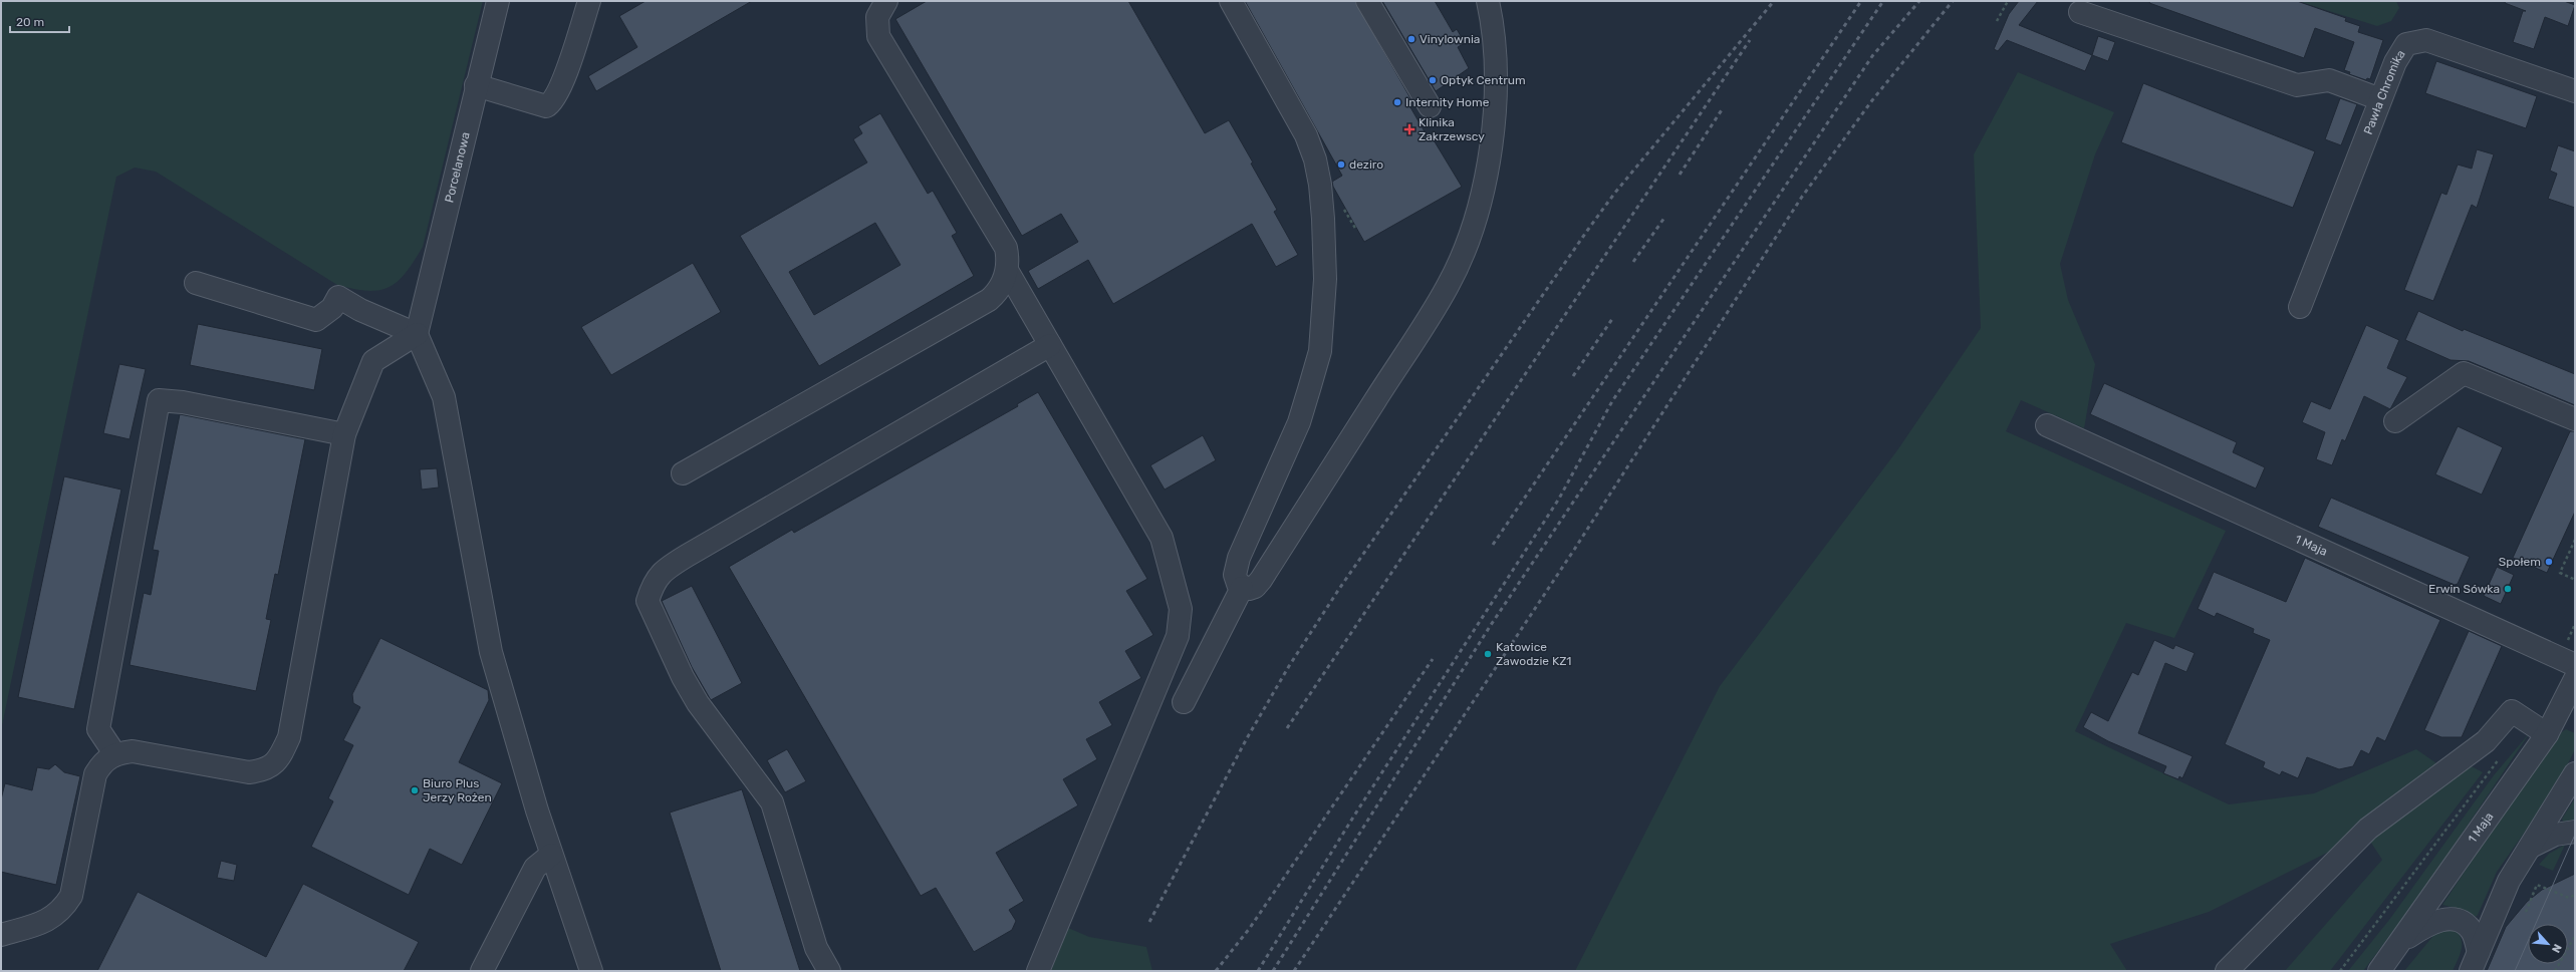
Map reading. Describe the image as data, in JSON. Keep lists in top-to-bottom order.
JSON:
{
  "streets": {
    "street": ["Pawła Chromika", "Porcelanowa", "1 Maja"]
  },
  "places": {
    "other": [
      "Vinylownia",
      "Optyk Centrum",
      "Internity Home",
      "deziro",
      "Społem",
      "Erwin Sówka",
      "Katowice Zawodzie KZ1",
      "Biuro Plus Jerzy Rożen"
    ],
    "health": ["Klinika Zakrzewscy"]
  },
  "scale_bar": "20 m",
  "north": "bottom right"
}
